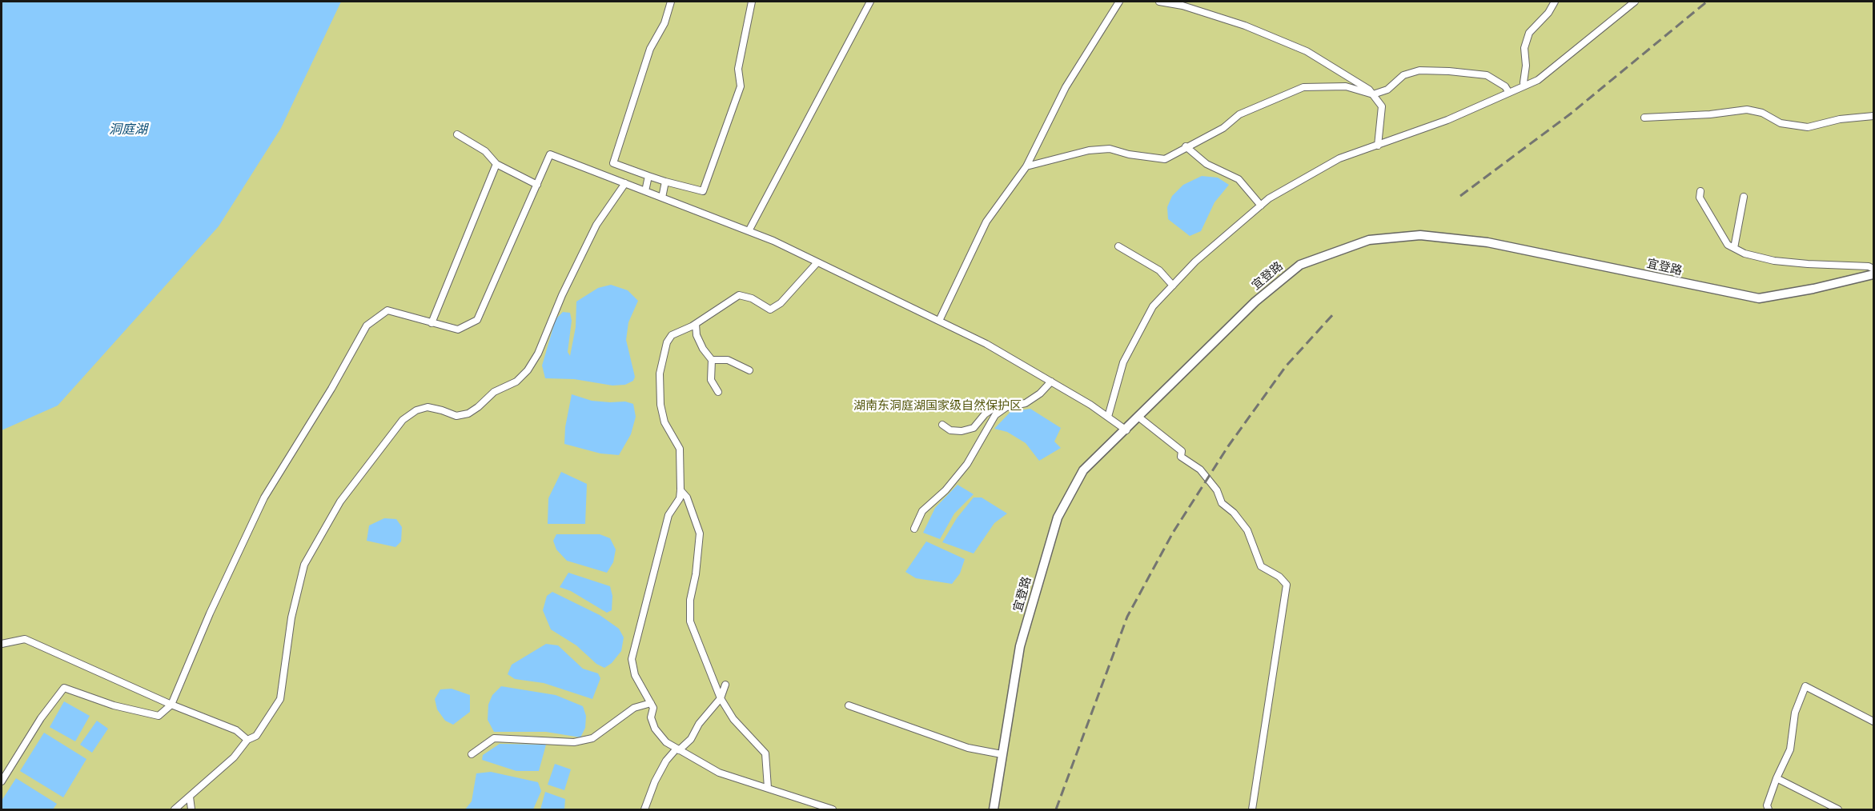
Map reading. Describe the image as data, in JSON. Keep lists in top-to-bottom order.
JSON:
{
  "streets": {
    "street": ["宜登路"]
  },
  "water": ["洞庭湖"],
  "parks": ["湖南东洞庭湖国家级自然保护区"]
}
